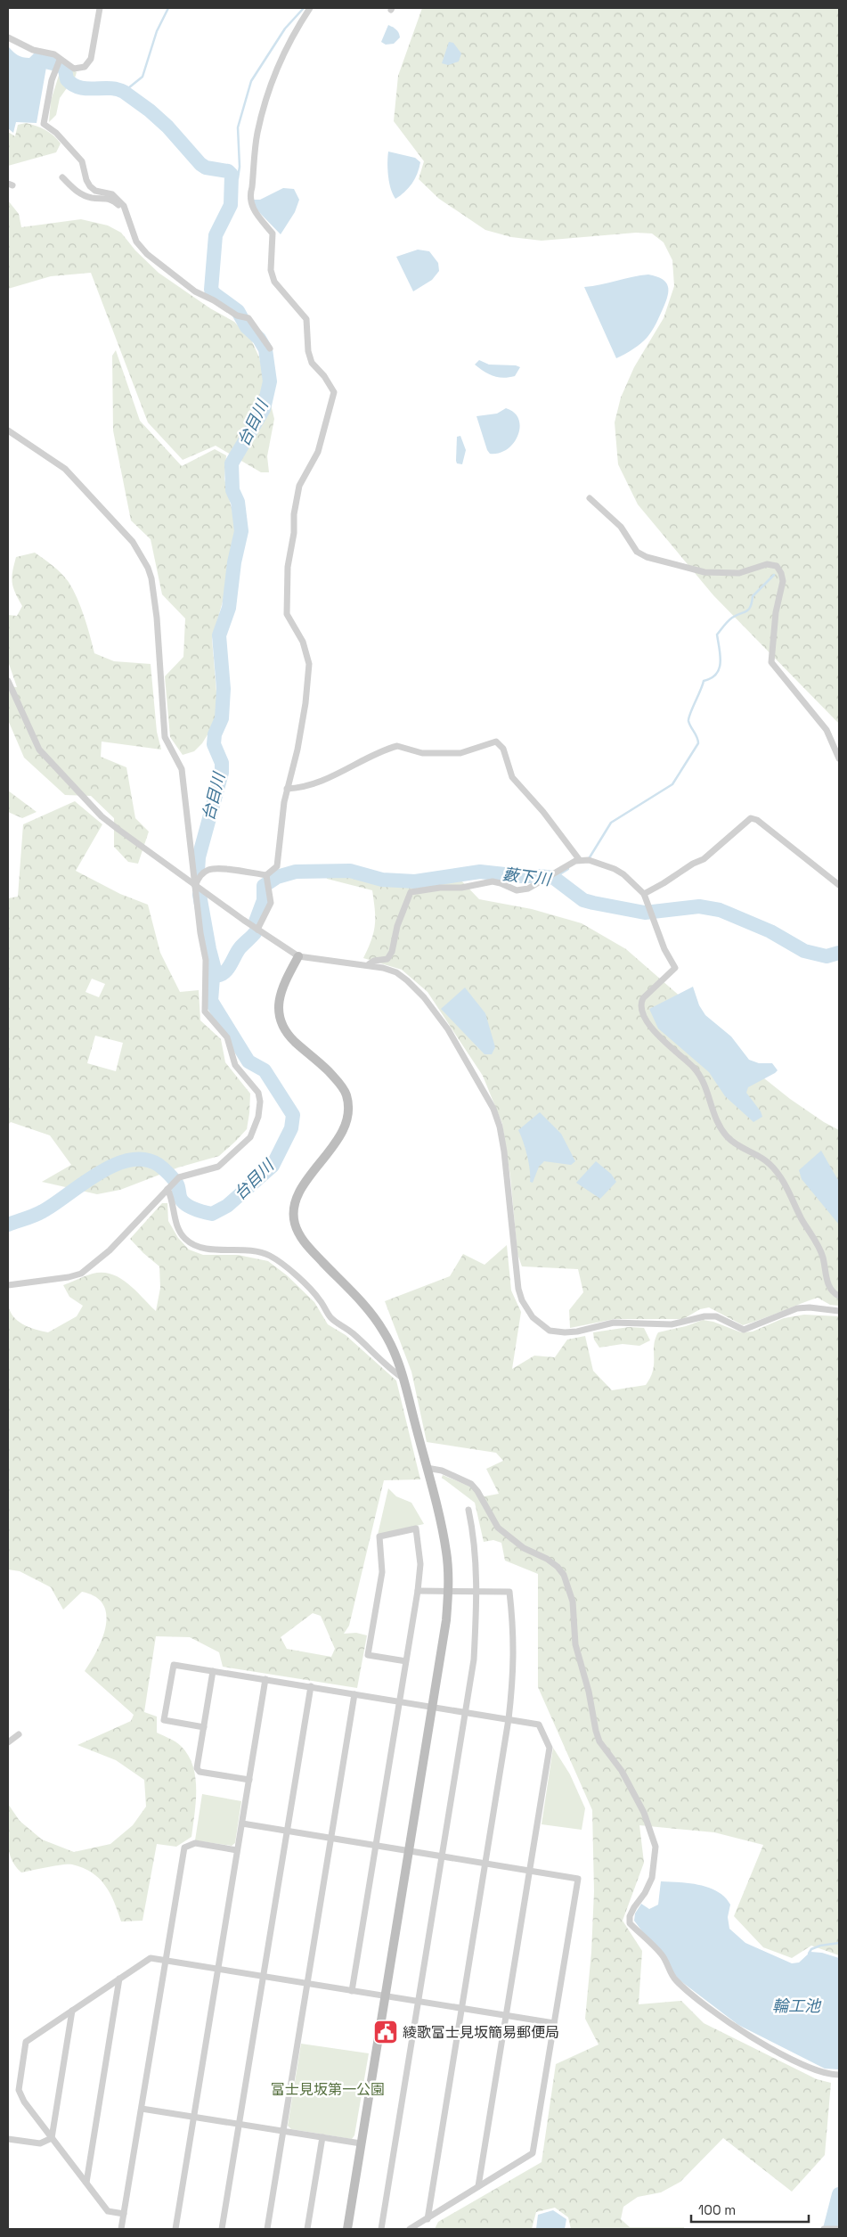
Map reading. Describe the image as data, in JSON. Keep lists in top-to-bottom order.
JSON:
{
  "water": ["台目川", "藪下川", "輪工池"],
  "parks": ["富士見坂第一公園"],
  "places": {
    "public building": ["綾歌富士見坂簡易郵便局"]
  },
  "scale_bar": "100 m"
}
